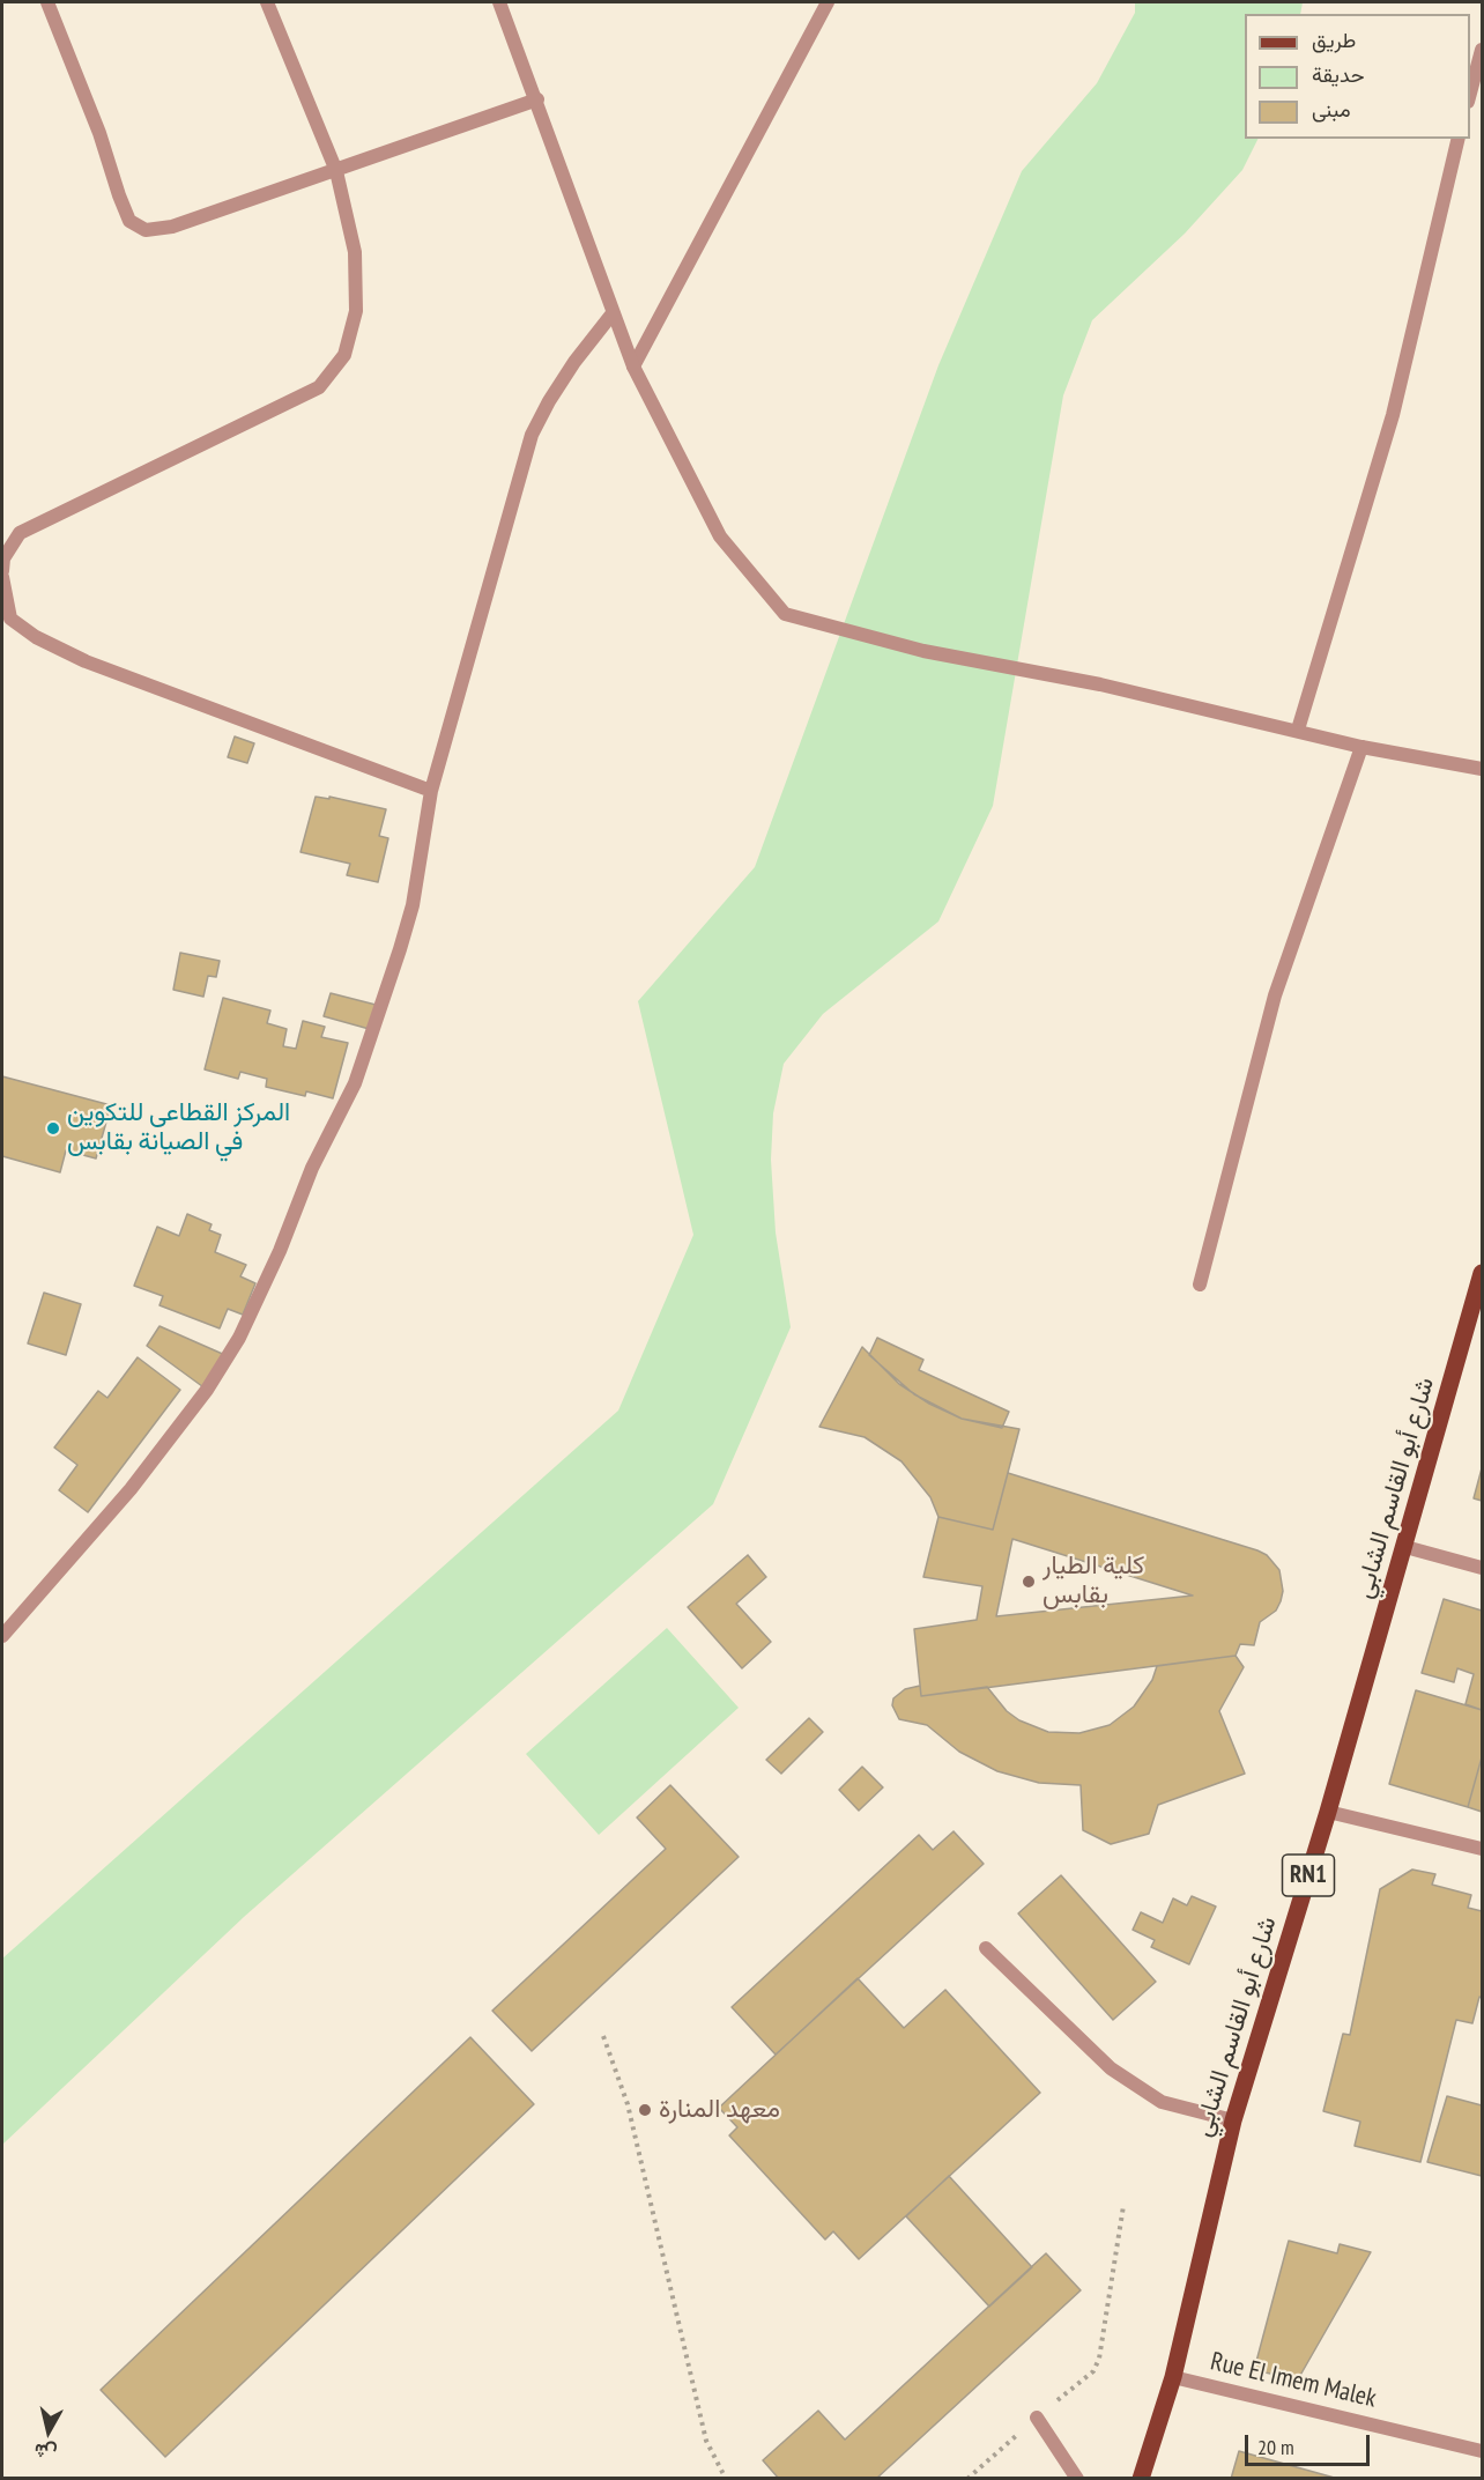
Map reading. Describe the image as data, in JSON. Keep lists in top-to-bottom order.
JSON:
{
  "streets": {
    "main road": ["شارع أبو القاسم الشابي", "RN1"],
    "street": ["Rue El Imem Malek"]
  },
  "crossings": [
    ["شارع أبو القاسم الشابي", "Rue El Imem Malek"]
  ],
  "places": ["المركز القطاعى للتكوين في الصيانة بقابس", "كلية الطيار بقابس", "معهد المنارة"],
  "legend": ["طريق", "حديقة", "مبنى"],
  "scale_bar": "20 m",
  "north": "bottom"
}
